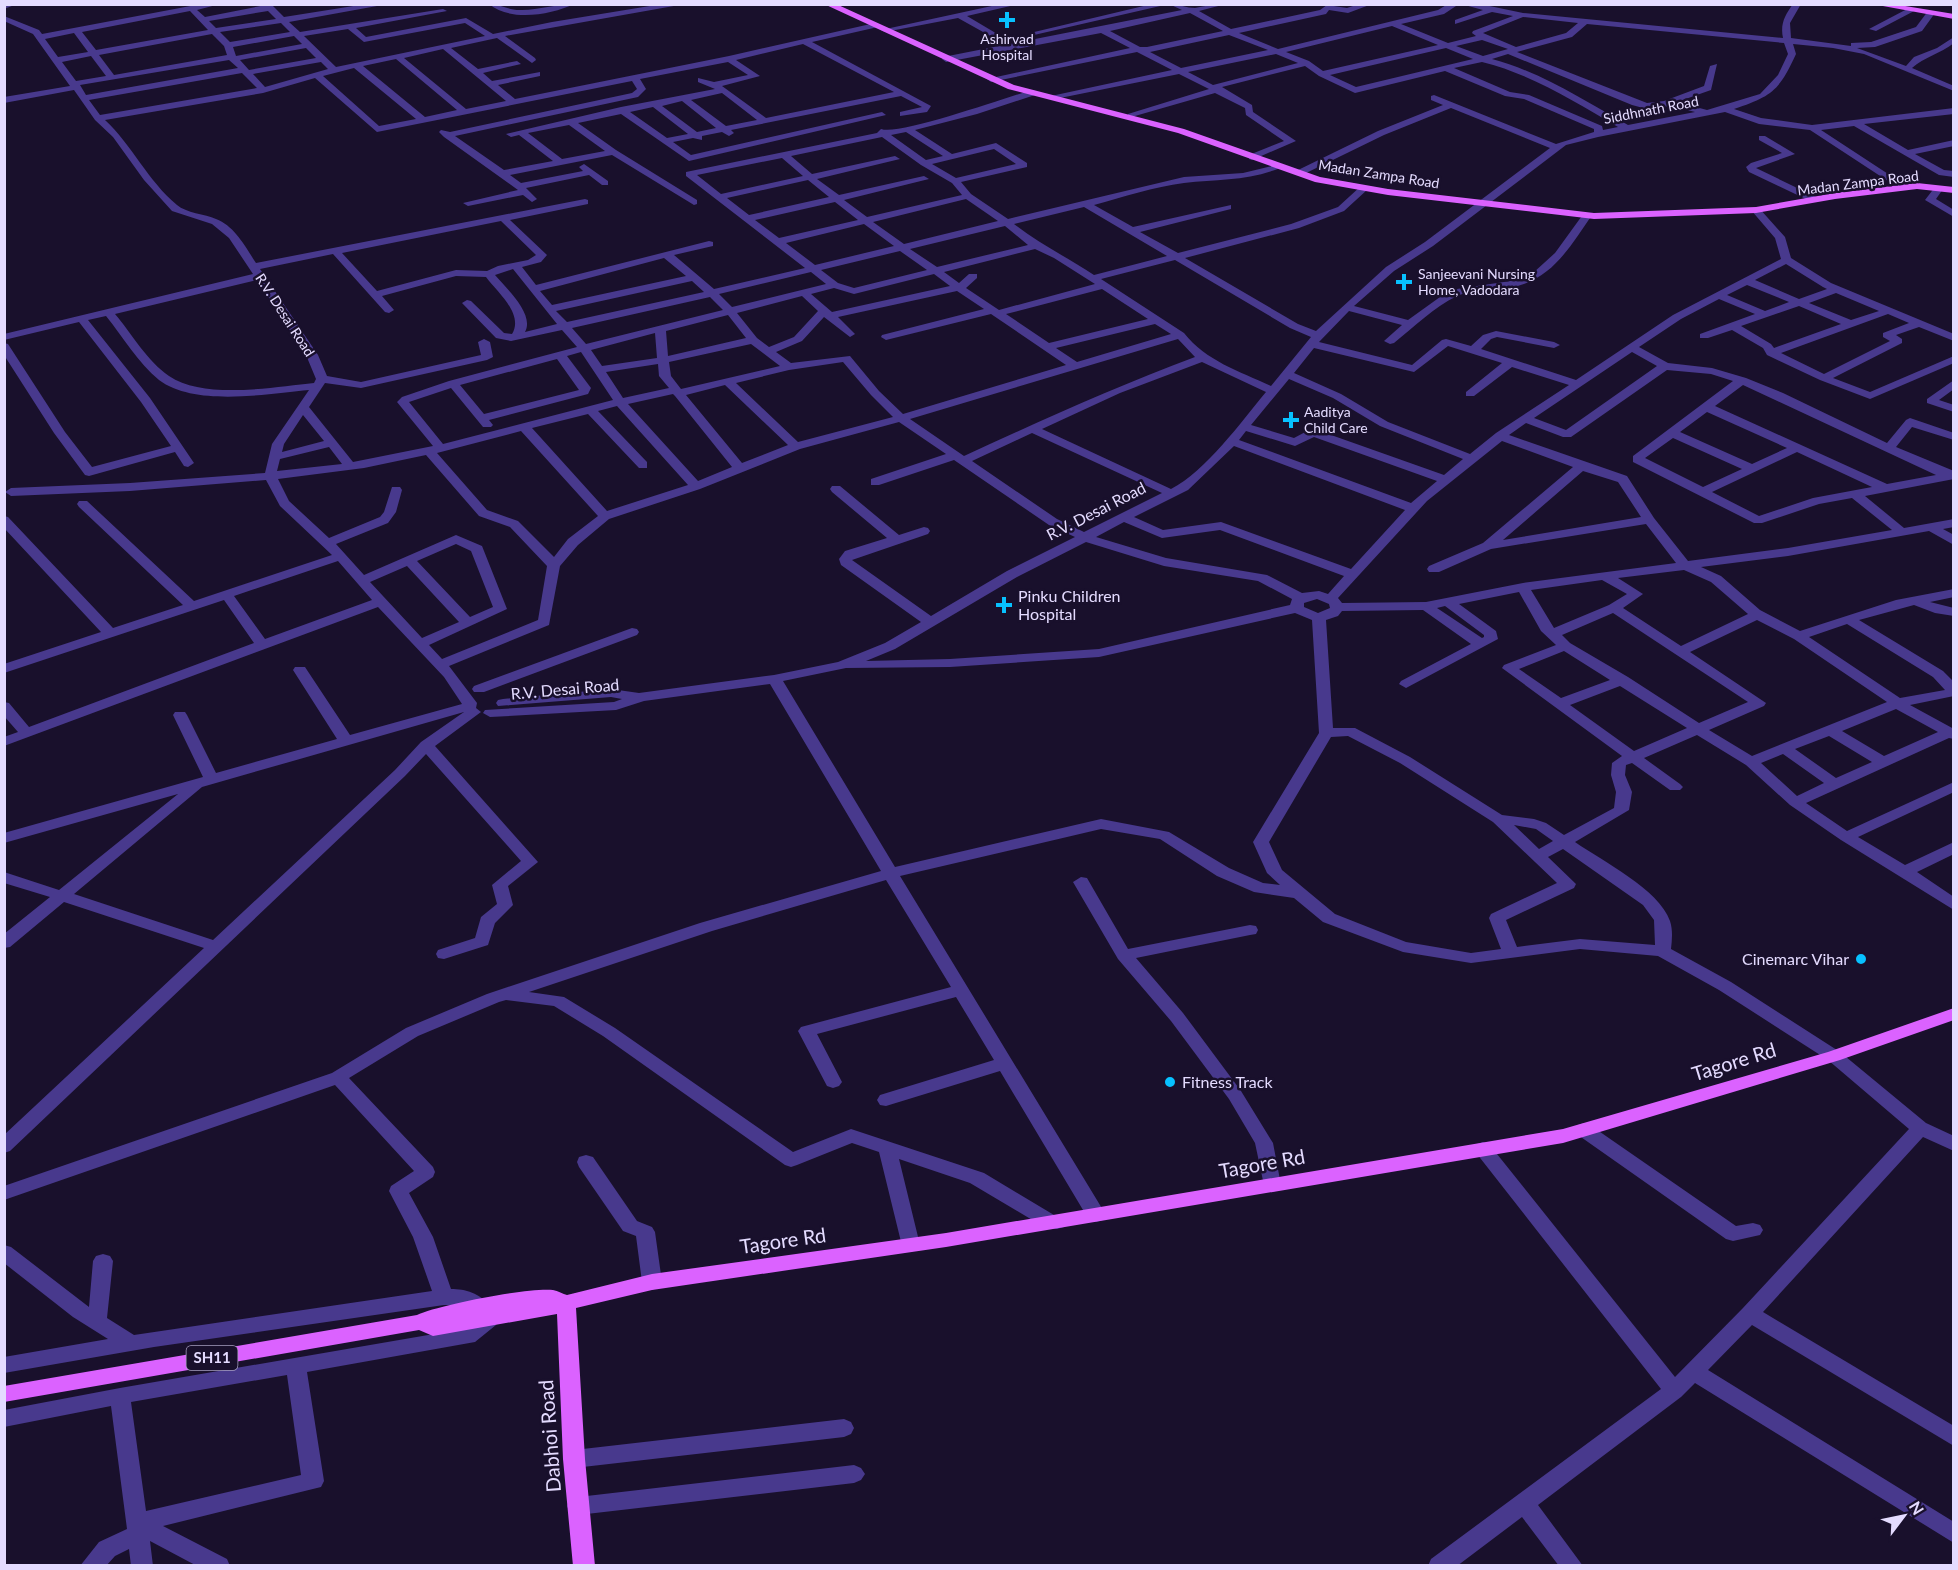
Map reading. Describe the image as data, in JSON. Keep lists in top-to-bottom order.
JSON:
{
  "streets": {
    "main road": [
      "Madan Zampa Road",
      "Tagore Rd",
      "SH11",
      "Dabhoi Road"
    ],
    "street": ["Siddhnath Road", "R.V. Desai Road"]
  },
  "crossings": [
    ["Siddhnath Road", "Madan Zampa Road"],
    ["Siddhnath Road", "R.V. Desai Road"],
    ["Madan Zampa Road", "R.V. Desai Road"],
    ["Tagore Rd", "Dabhoi Road"]
  ],
  "places": {
    "health": [
      "Ashirvad Hospital",
      "Sanjeevani Nursing Home, Vadodara",
      "Aaditya Child Care",
      "Pinku Children Hospital"
    ],
    "other": ["Cinemarc Vihar", "Fitness Track"]
  },
  "north": "top right"
}
